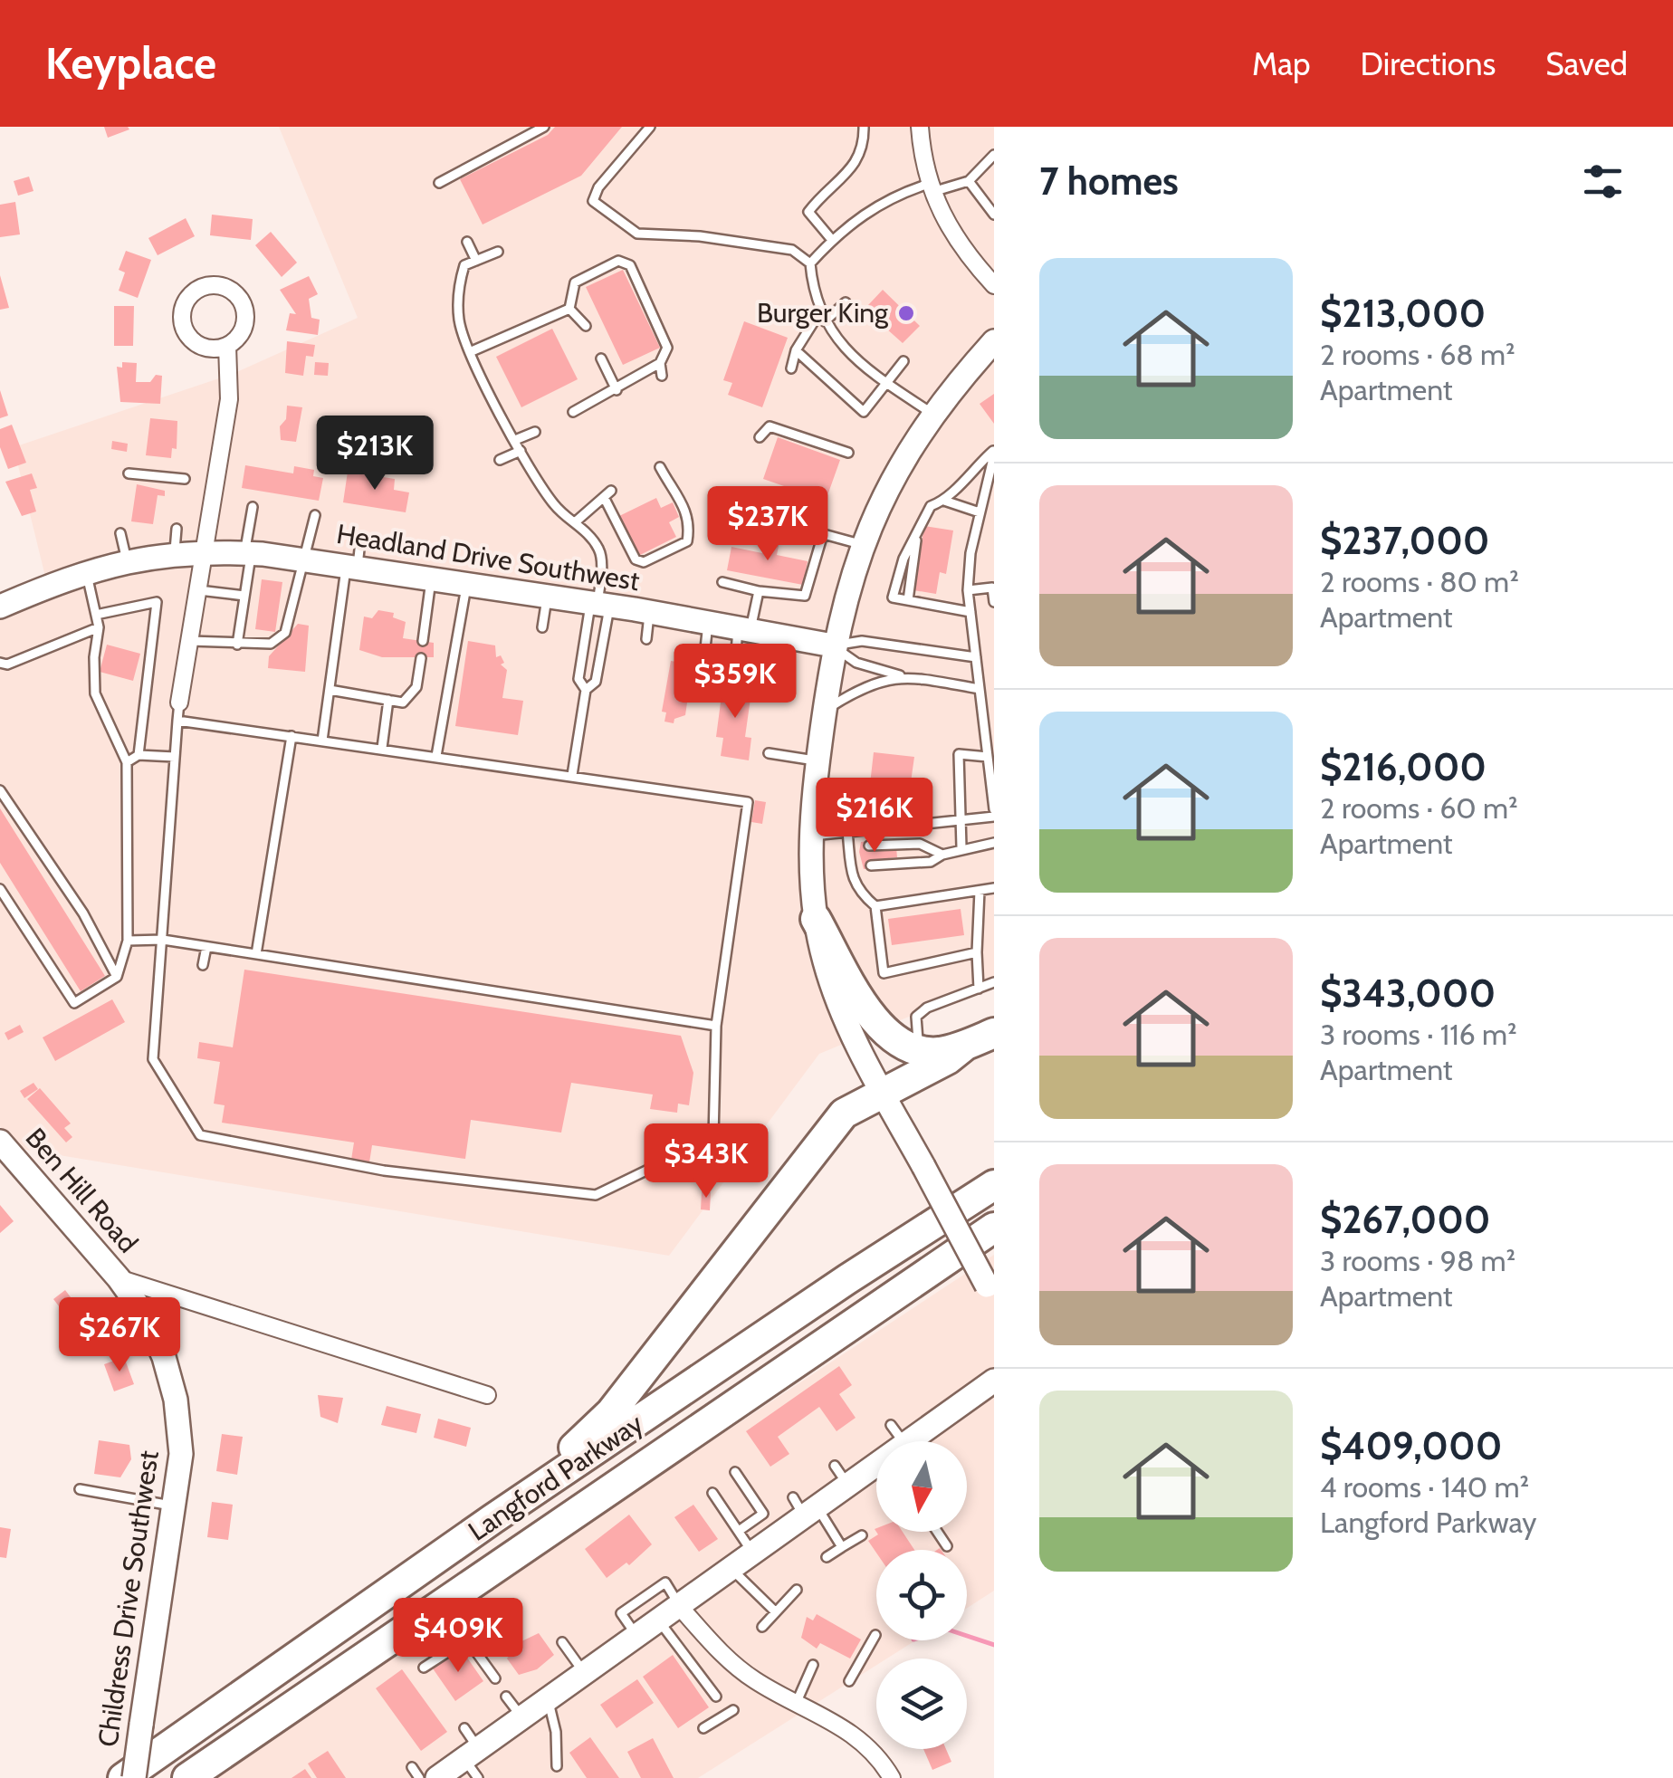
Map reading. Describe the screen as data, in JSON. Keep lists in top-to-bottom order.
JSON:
{
  "streets": {
    "highway": ["Langford Parkway"],
    "main road": ["Headland Drive Southwest", "Ben Hill Road", "Childress Drive Southwest"]
  },
  "crossings": [
    ["Ben Hill Road", "Childress Drive Southwest"]
  ],
  "places": ["Burger King"],
  "north": "bottom",
  "page": {
    "header": "Keyplace",
    "nav": ["Map", "Directions", "Saved"],
    "heading": "7 homes",
    "list": [
      {
        "name": "$213,000",
        "note": "2 rooms · 68 m² · Apartment"
      },
      {
        "name": "$237,000",
        "note": "2 rooms · 80 m² · Apartment"
      },
      {
        "name": "$216,000",
        "note": "2 rooms · 60 m² · Apartment"
      },
      {
        "name": "$343,000",
        "note": "3 rooms · 116 m² · Apartment"
      },
      {
        "name": "$267,000",
        "note": "3 rooms · 98 m² · Apartment"
      },
      {
        "name": "$409,000",
        "note": "4 rooms · 140 m² · Langford Parkway"
      }
    ],
    "price": [
      "$213K",
      "$237K",
      "$359K",
      "$216K",
      "$343K",
      "$267K",
      "$409K"
    ]
  }
}
